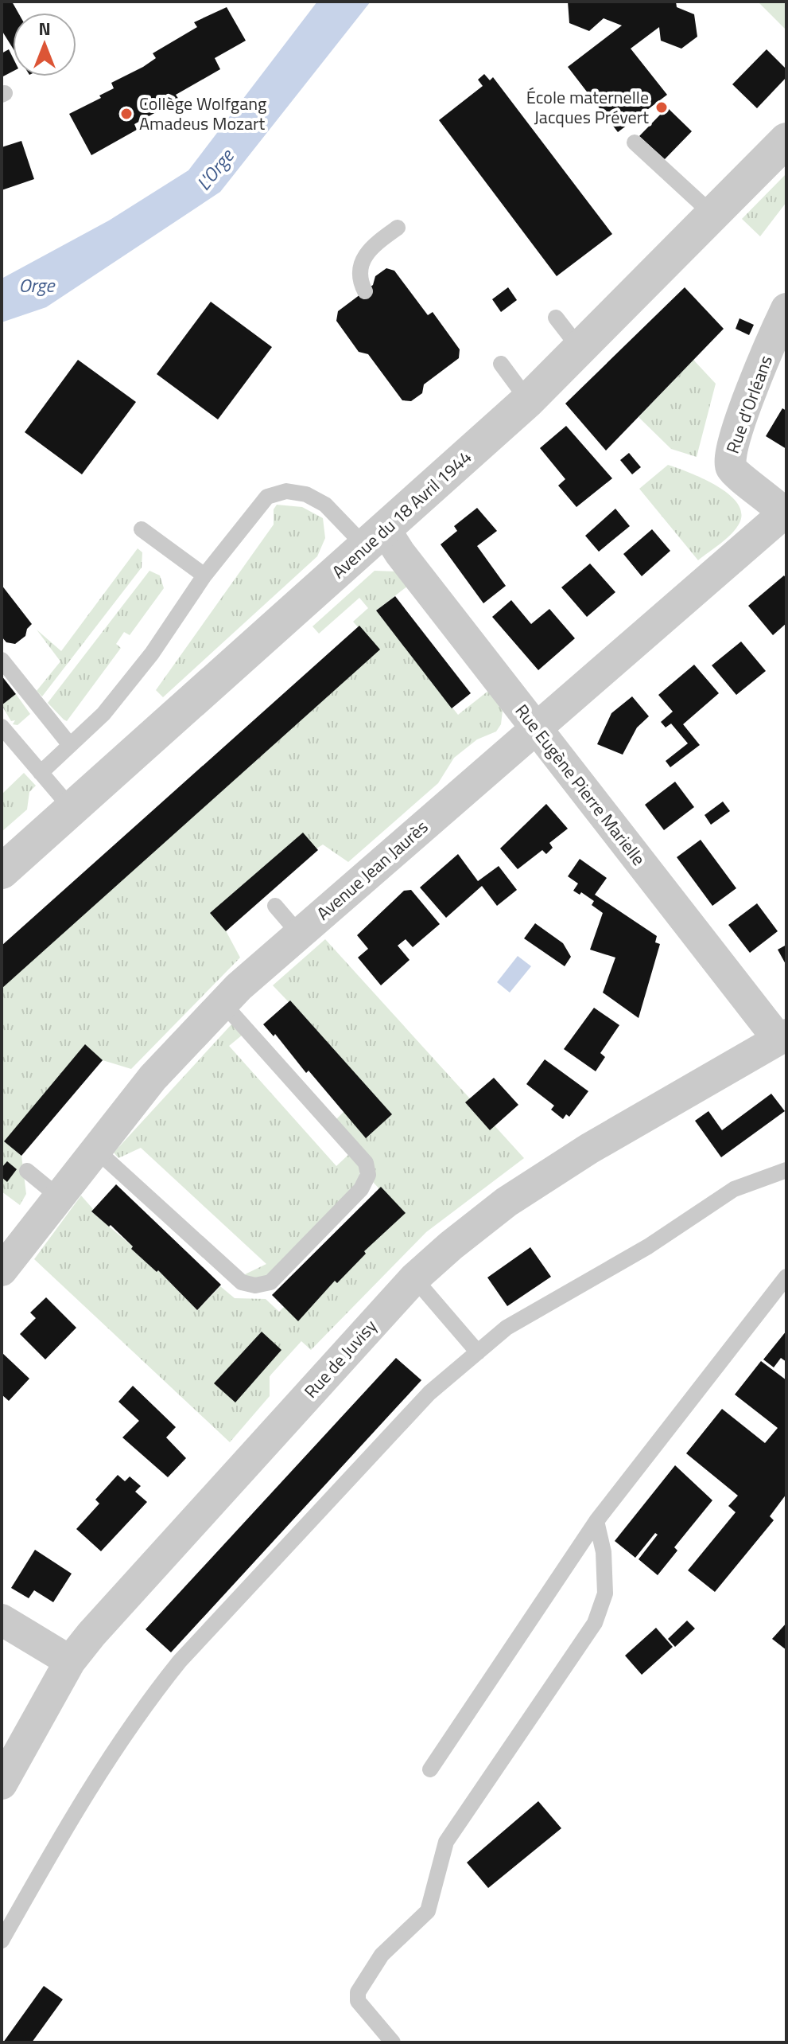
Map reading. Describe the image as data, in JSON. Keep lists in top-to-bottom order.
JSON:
{
  "streets": {
    "street": [
      "Rue d'Orléans",
      "Avenue du 18 Avril 1944",
      "Rue Eugène Pierre Marielle",
      "Avenue Jean Jaurès",
      "Rue de Juvisy"
    ]
  },
  "crossings": [
    ["Rue d'Orléans", "Avenue Jean Jaurès"],
    ["Avenue du 18 Avril 1944", "Rue Eugène Pierre Marielle"],
    ["Rue Eugène Pierre Marielle", "Avenue Jean Jaurès"],
    ["Rue Eugène Pierre Marielle", "Rue de Juvisy"]
  ],
  "water": ["L'Orge", "Orge"],
  "places": ["École maternelle Jacques Prévert", "Collège Wolfgang Amadeus Mozart"],
  "north": "top"
}
